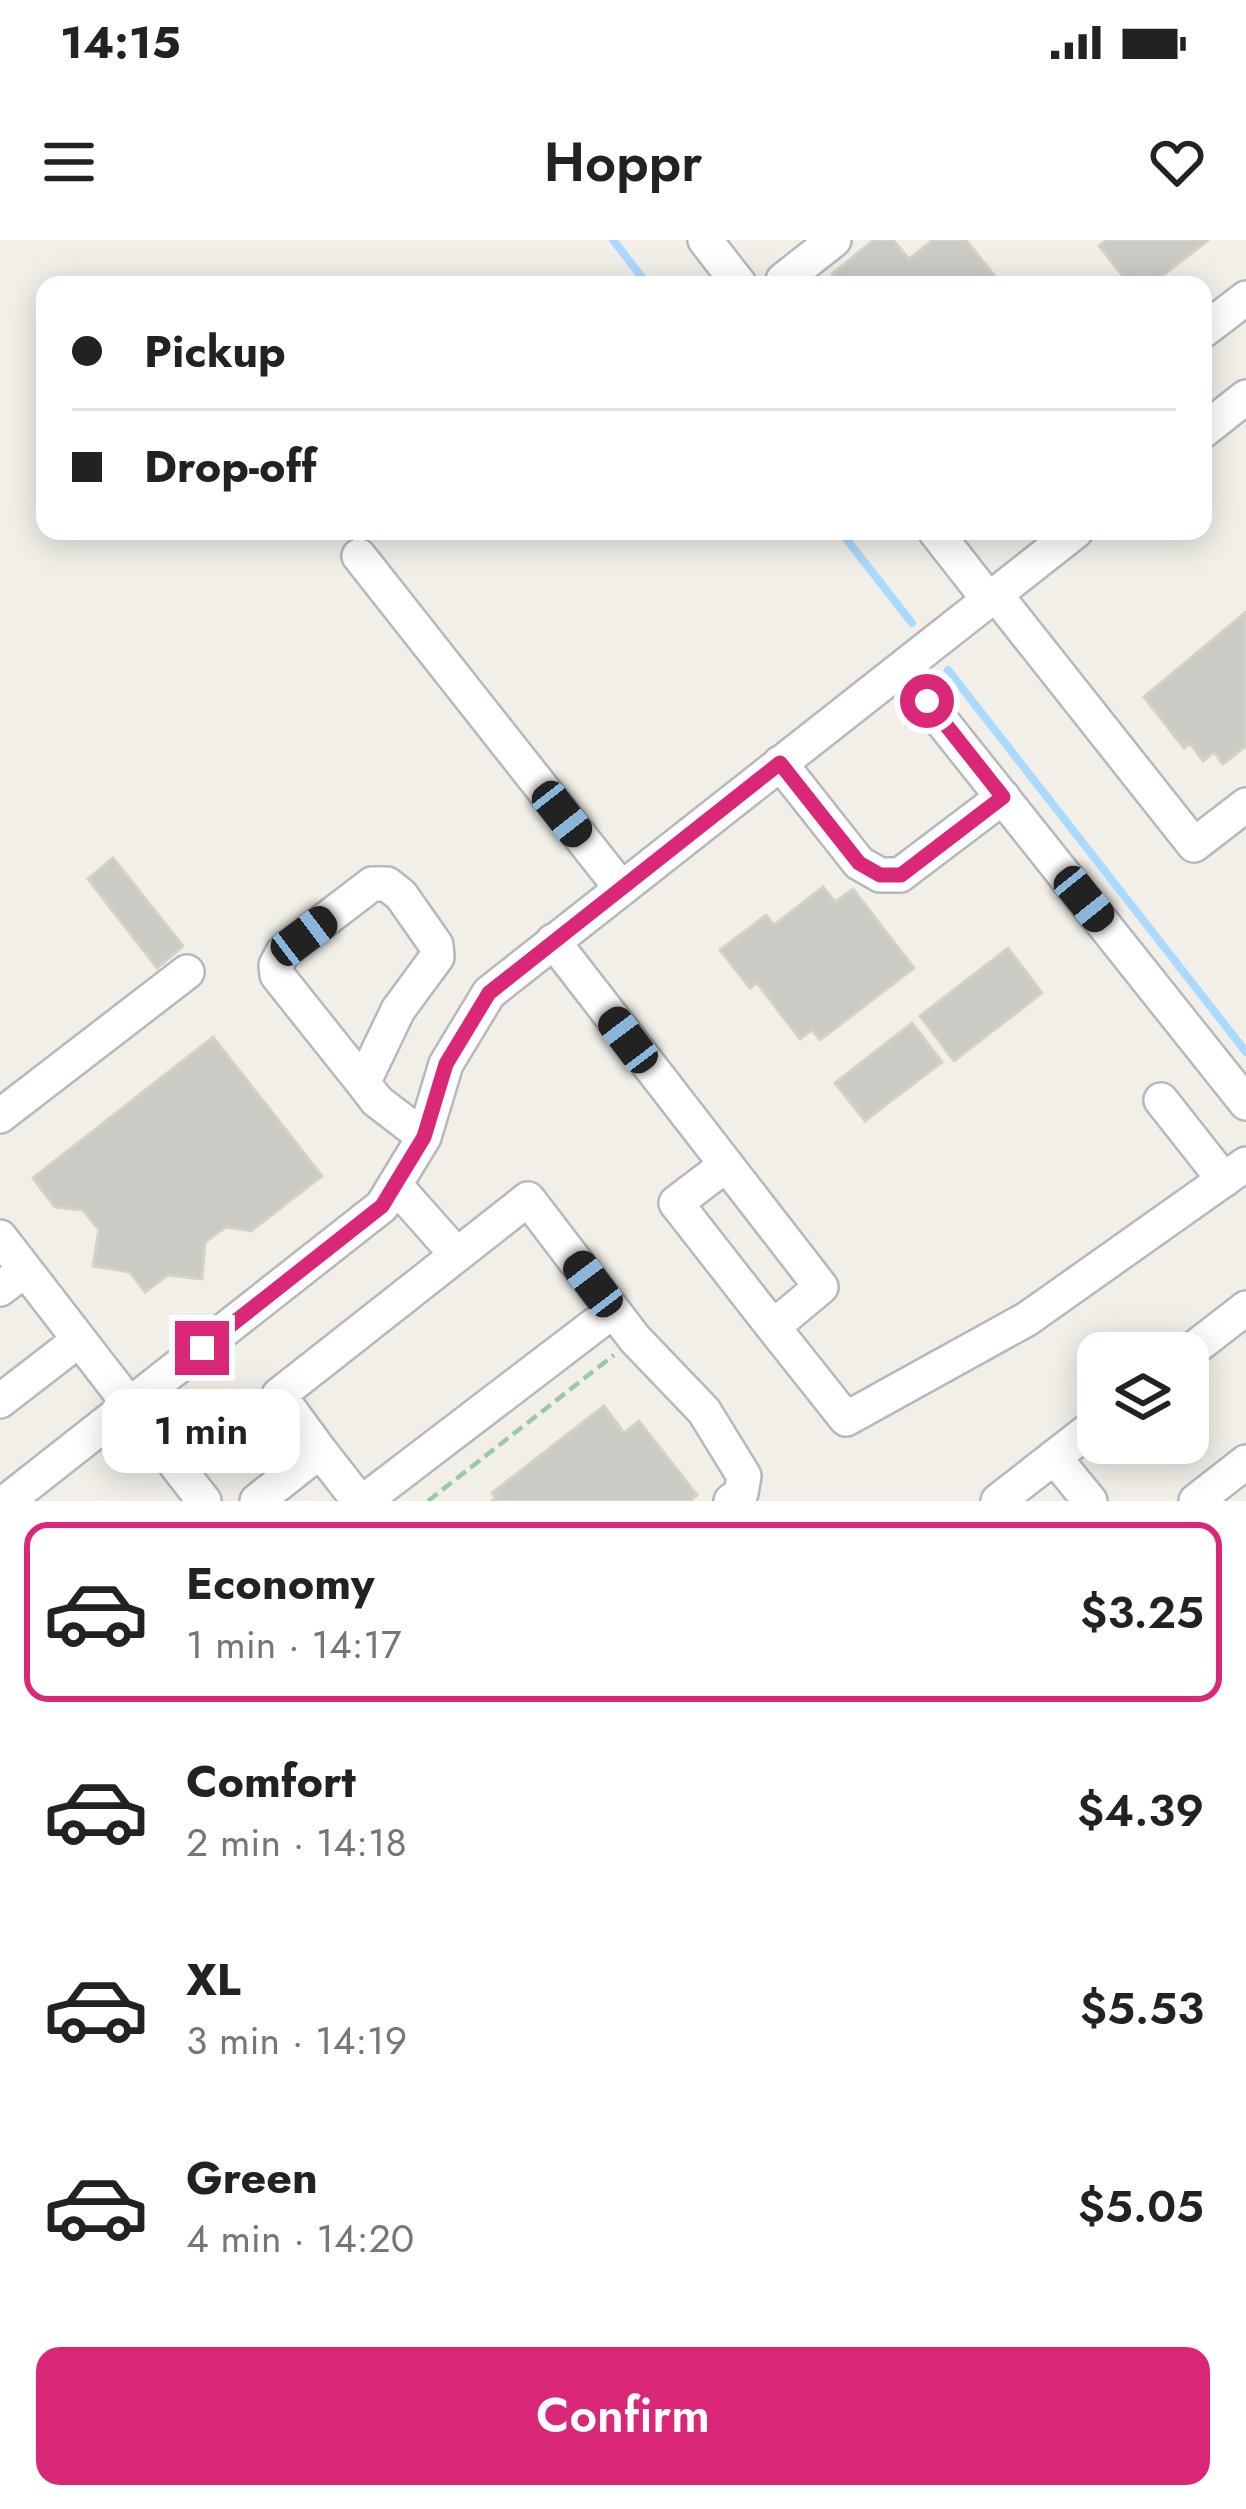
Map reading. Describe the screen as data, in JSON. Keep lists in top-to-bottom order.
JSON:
{
  "page": {
    "status": "14:15",
    "header": "Hoppr",
    "banner": ["Pickup", "Drop-off"],
    "bubble": "1 min",
    "list": [
      {
        "name": "Economy",
        "note": "1 min · 14:17",
        "value": "$3.25"
      },
      {
        "name": "Comfort",
        "note": "2 min · 14:18",
        "value": "$4.39"
      },
      {
        "name": "XL",
        "note": "3 min · 14:19",
        "value": "$5.53"
      },
      {
        "name": "Green",
        "note": "4 min · 14:20",
        "value": "$5.05"
      }
    ],
    "buttons": "Confirm"
  }
}
